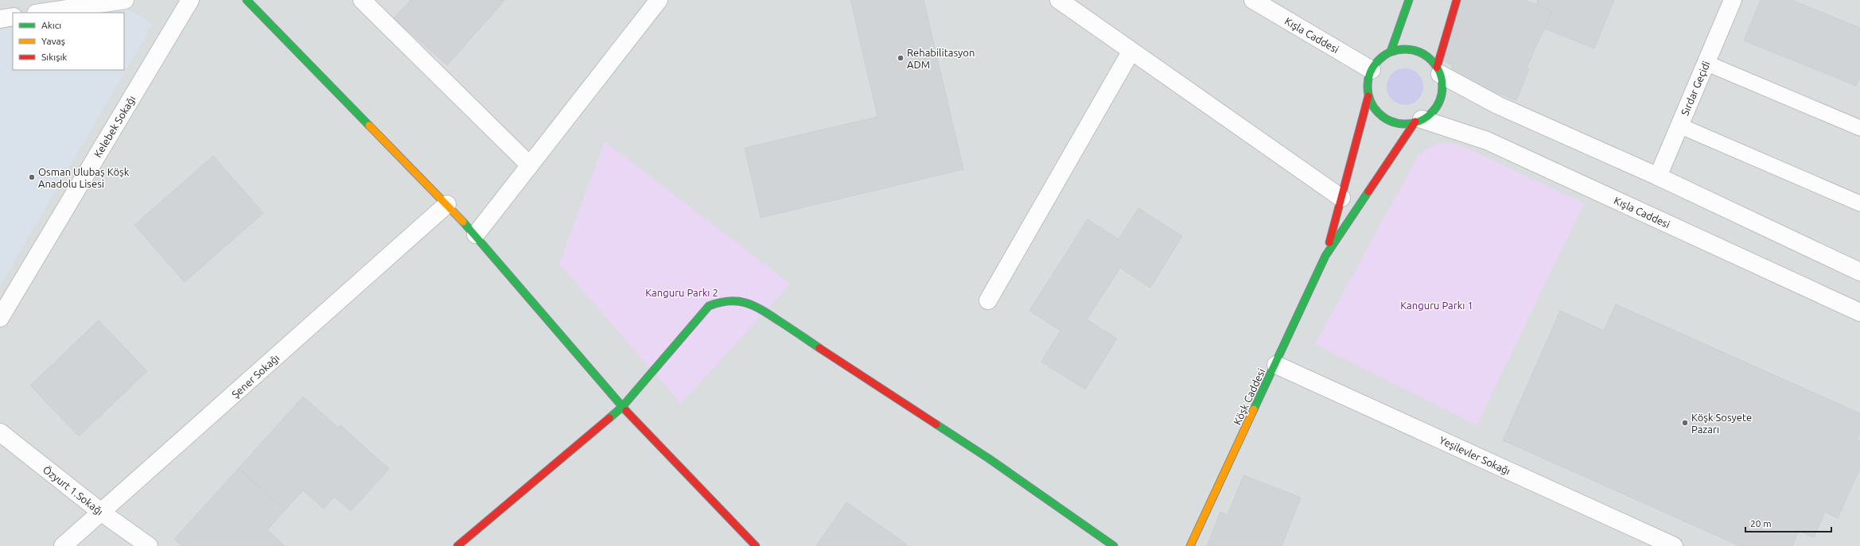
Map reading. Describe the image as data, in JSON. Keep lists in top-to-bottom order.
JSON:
{
  "streets": {
    "street": [
      "Kışla Caddesi",
      "Sırdar Geçidi",
      "Kelebek Sokağı",
      "Şener Sokağı",
      "Köşk Caddesi",
      "Yeşilevler Sokağı",
      "Özyurt 1.Sokağı"
    ]
  },
  "crossings": [
    ["Şener Sokağı", "Özyurt 1.Sokağı"],
    ["Köşk Caddesi", "Yeşilevler Sokağı"]
  ],
  "parks": ["Kanguru Parkı 2", "Kanguru Parkı 1"],
  "places": ["Rehabilitasyon ADM", "Osman Ulubaş Köşk Anadolu Lisesi", "Köşk Sosyete Pazarı"],
  "legend": ["Akıcı", "Yavaş", "Sıkışık"],
  "scale_bar": "20 m"
}
